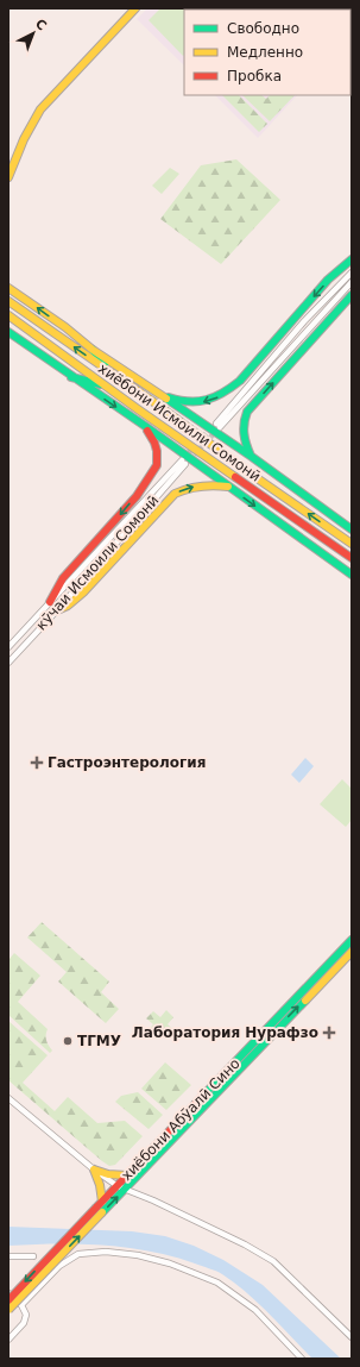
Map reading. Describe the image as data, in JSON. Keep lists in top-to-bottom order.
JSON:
{
  "streets": {
    "main road": ["хиёбони Исмоили Сомонӣ", "хиёбони Абӯалӣ Сино"],
    "street": ["кӯчаи Исмоили Сомонӣ"]
  },
  "places": {
    "health": ["Гастроэнтерология", "Лаборатория Нурафзо"],
    "other": ["ТГМУ"]
  },
  "legend": ["Свободно", "Медленно", "Пробка"],
  "north": "top right"
}
